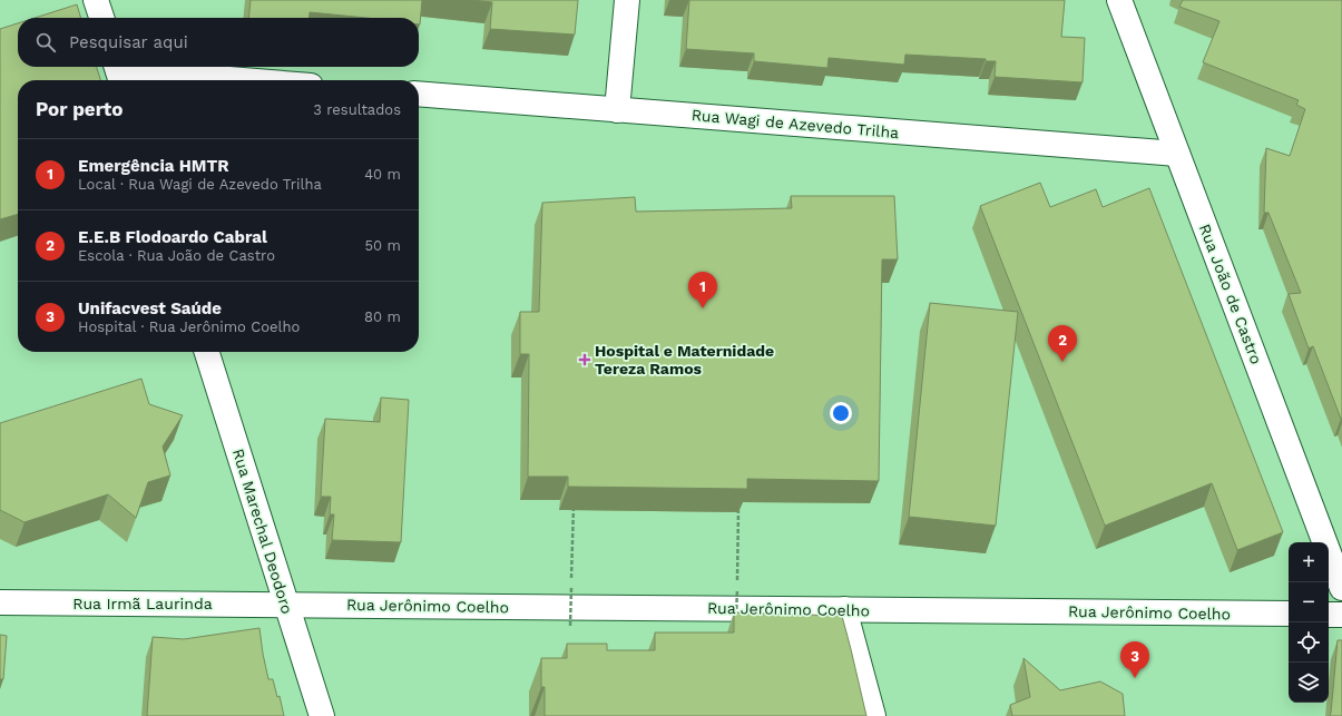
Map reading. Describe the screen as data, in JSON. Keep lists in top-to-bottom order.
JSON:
{
  "streets": {
    "street": [
      "Rua Wagi de Azevedo Trilha",
      "Rua João de Castro",
      "Rua Marechal Deodoro",
      "Rua Irmã Laurinda",
      "Rua Jerônimo Coelho"
    ]
  },
  "crossings": [
    ["Rua Wagi de Azevedo Trilha", "Rua João de Castro"],
    ["Rua Marechal Deodoro", "Rua Irmã Laurinda"],
    ["Rua Marechal Deodoro", "Rua Jerônimo Coelho"],
    ["Rua Irmã Laurinda", "Rua Jerônimo Coelho"]
  ],
  "places": {
    "health": ["Hospital e Maternidade Tereza Ramos"]
  },
  "page": {
    "search": "Pesquisar aqui",
    "heading": ["Por perto", "3 resultados"],
    "list": [
      {
        "mark": "1",
        "name": "Emergência HMTR",
        "note": "Local · Rua Wagi de Azevedo Trilha",
        "value": "40 m"
      },
      {
        "mark": "2",
        "name": "E.E.B Flodoardo Cabral",
        "note": "Escola · Rua João de Castro",
        "value": "50 m"
      },
      {
        "mark": "3",
        "name": "Unifacvest Saúde",
        "note": "Hospital · Rua Jerônimo Coelho",
        "value": "80 m"
      }
    ],
    "pins": ["1", "2", "3"],
    "map_buttons": ["+", "−"]
  }
}
